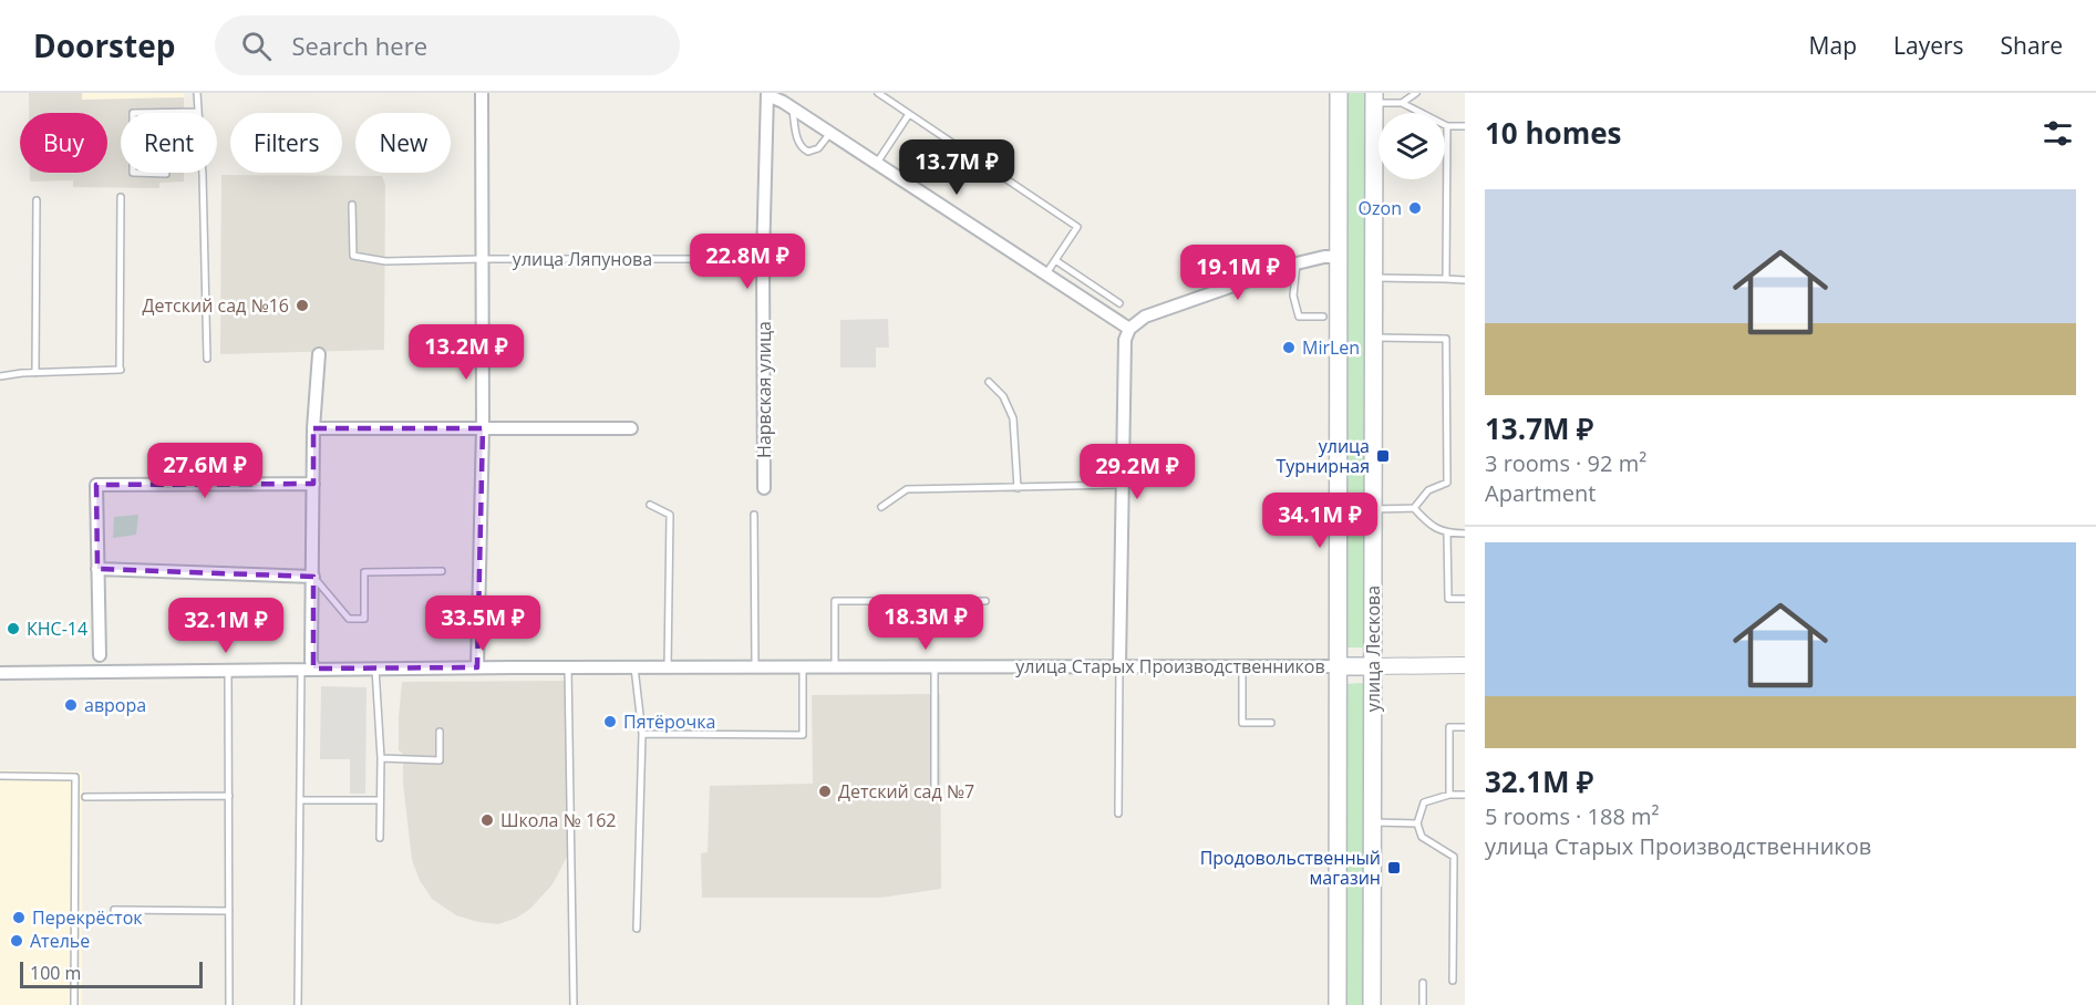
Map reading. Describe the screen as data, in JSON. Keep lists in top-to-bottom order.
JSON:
{
  "streets": {
    "main road": ["улица Лескова", "улица Старых Производственников"],
    "street": ["Нарвская улица"],
    "lane": ["улица Ляпунова"]
  },
  "crossings": [
    ["улица Ляпунова", "Нарвская улица"],
    ["улица Лескова", "улица Старых Производственников"]
  ],
  "places": {
    "other": [
      "Ozon",
      "Детский сад №16",
      "MirLen",
      "КНС-14",
      "аврора",
      "Пятёрочка",
      "Детский сад №7",
      "Школа № 162",
      "Перекрёсток",
      "Ателье"
    ],
    "transit": ["улица Турнирная", "Продовольственный магазин"]
  },
  "scale_bar": "100 m",
  "page": {
    "header": "Doorstep",
    "search": "Search here",
    "nav": ["Map", "Layers", "Share"],
    "heading": "10 homes",
    "chip": [
      "Buy",
      "Rent",
      "Filters",
      "New"
    ],
    "price": [
      "13.7M ₽",
      "22.8M ₽",
      "19.1M ₽",
      "13.2M ₽",
      "27.6M ₽",
      "29.2M ₽",
      "34.1M ₽",
      "18.3M ₽",
      "33.5M ₽",
      "32.1M ₽"
    ],
    "list": [
      {
        "name": "13.7M ₽",
        "note": "3 rooms · 92 m² · Apartment"
      },
      {
        "name": "32.1M ₽",
        "note": "5 rooms · 188 m² · улица Старых Производственников"
      }
    ],
    "scale": "100 m"
  }
}
